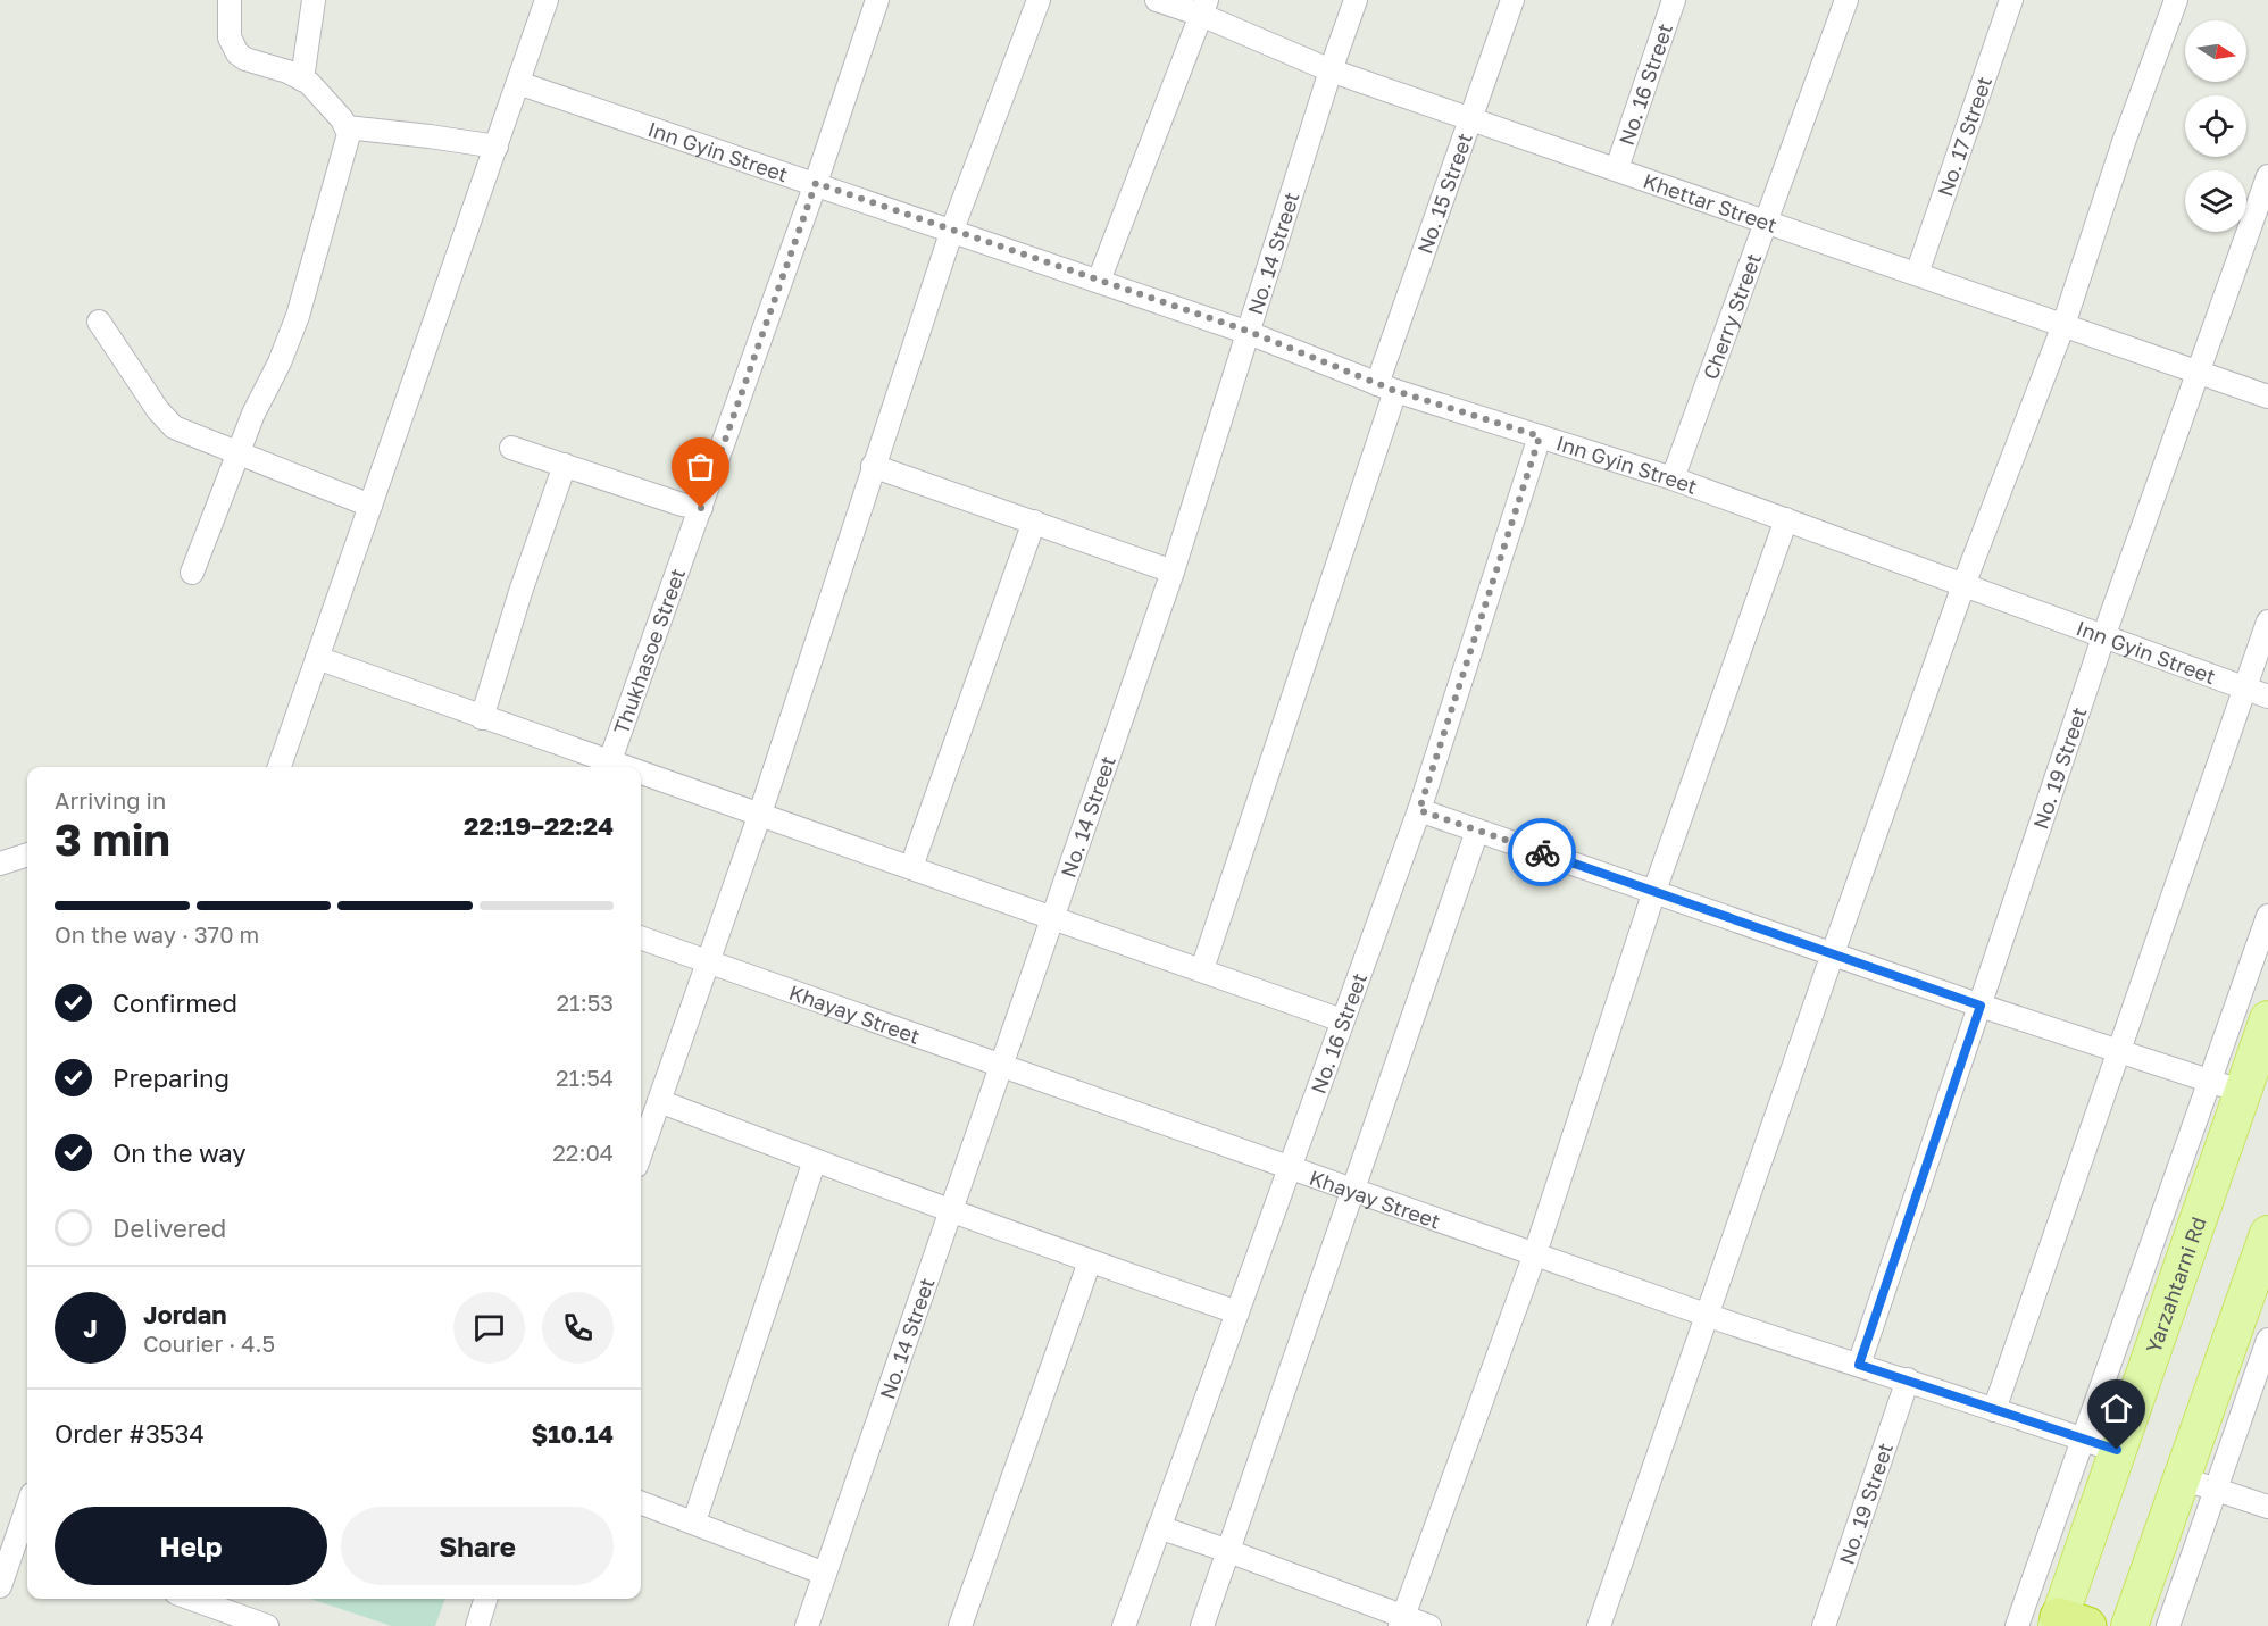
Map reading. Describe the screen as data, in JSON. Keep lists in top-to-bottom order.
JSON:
{
  "streets": {
    "main road": ["Yarzahtarni Rd"],
    "street": [
      "No. 16 Street",
      "No. 17 Street",
      "Inn Gyin Street",
      "No. 15 Street",
      "Khettar Street",
      "No. 14 Street",
      "Cherry Street",
      "Thukhasoe Street",
      "No. 19 Street",
      "Khayay Street"
    ]
  },
  "crossings": [
    ["No. 16 Street", "Inn Gyin Street"],
    ["No. 16 Street", "Khettar Street"],
    ["No. 16 Street", "Khayay Street"],
    ["No. 17 Street", "Khettar Street"],
    ["Inn Gyin Street", "No. 15 Street"],
    ["Inn Gyin Street", "No. 14 Street"],
    ["Inn Gyin Street", "Cherry Street"],
    ["Inn Gyin Street", "Thukhasoe Street"],
    ["Inn Gyin Street", "No. 19 Street"],
    ["No. 15 Street", "Khettar Street"],
    ["Khettar Street", "No. 14 Street"],
    ["Khettar Street", "Cherry Street"],
    ["Khettar Street", "No. 19 Street"],
    ["No. 14 Street", "Khayay Street"],
    ["No. 19 Street", "Khayay Street"],
    ["Khayay Street", "Yarzahtarni Rd"]
  ],
  "north": "right",
  "page": {
    "heading": ["3 min", "Arriving in", "22:19–22:24"],
    "panel": [
      "Jordan",
      "Courier · 4.5",
      "Order #3534",
      "$10.14"
    ],
    "bar": "On the way · 370 m",
    "list": [
      ["Confirmed", "21:53"],
      ["Preparing", "21:54"],
      ["On the way", "22:04"],
      "Delivered"
    ],
    "round": "J",
    "buttons": ["Help", "Share"]
  }
}
